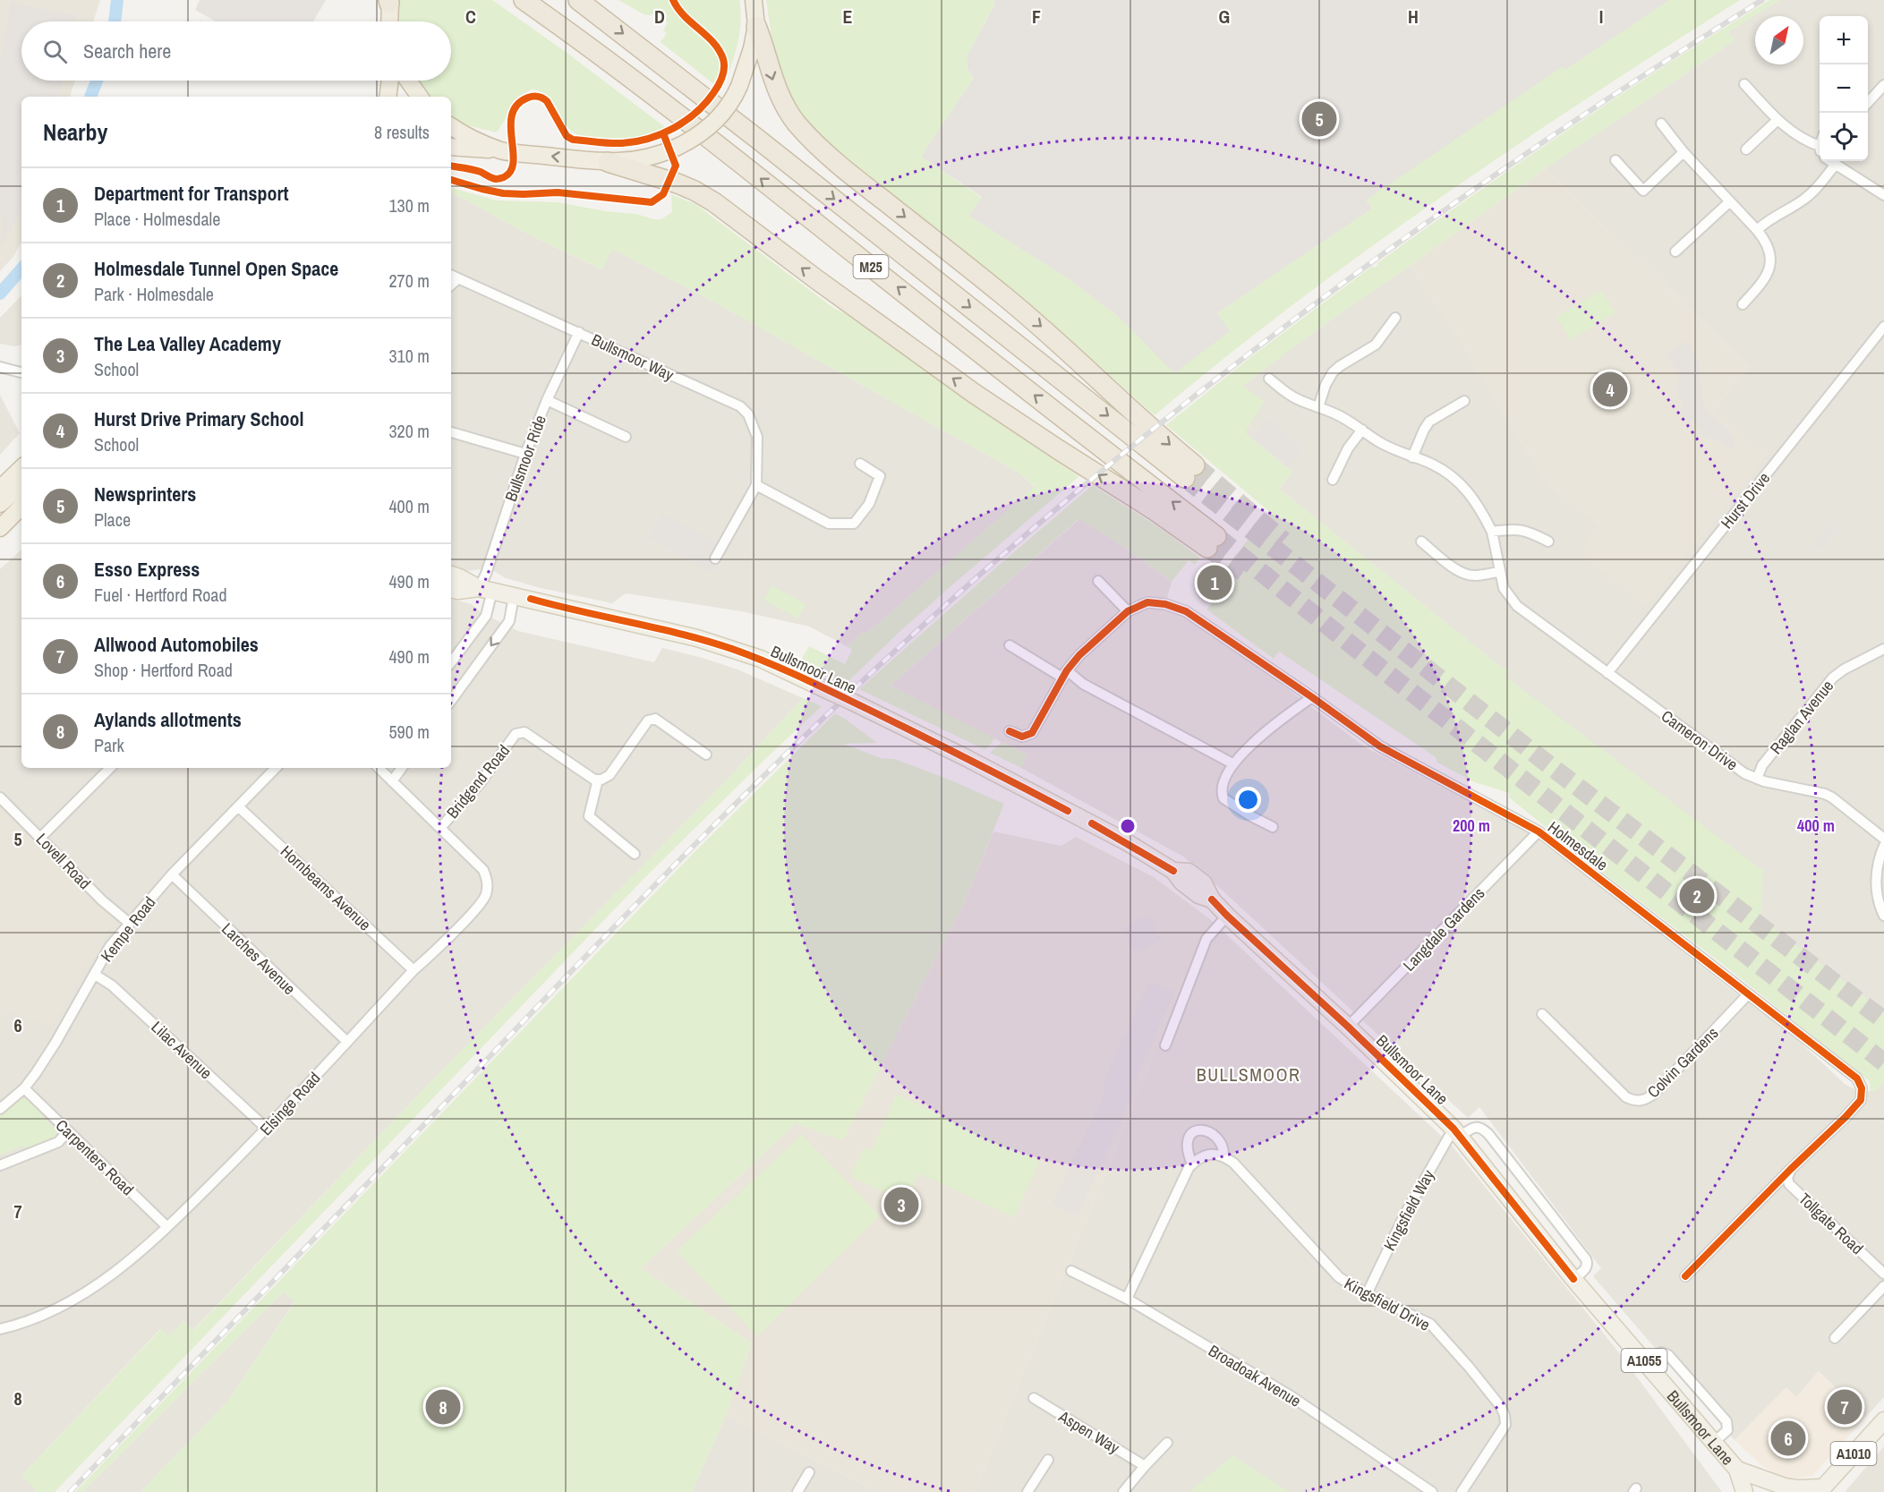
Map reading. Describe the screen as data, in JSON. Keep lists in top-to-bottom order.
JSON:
{
  "streets": {
    "highway": ["M25"],
    "main road": ["Bullsmoor Lane", "A1055", "A1010"],
    "street": [
      "Bullsmoor Way",
      "Bullsmoor Ride",
      "Hurst Drive",
      "Raglan Avenue",
      "Cameron Drive",
      "Bridgend Road",
      "Holmesdale",
      "Lovell Road",
      "Hornbeams Avenue",
      "Kempe Road",
      "Langdale Gardens",
      "Larches Avenue",
      "Lilac Avenue",
      "Colvin Gardens",
      "Elsinge Road",
      "Carpenters Road",
      "Kingsfield Way",
      "Tollgate Road",
      "Kingsfield Drive",
      "Broadoak Avenue",
      "Aspen Way"
    ]
  },
  "crossings": [
    ["Bullsmoor Way", "Bullsmoor Ride"],
    ["Bullsmoor Ride", "Bullsmoor Lane"],
    ["Hurst Drive", "Cameron Drive"],
    ["Bullsmoor Lane", "Langdale Gardens"],
    ["Bullsmoor Lane", "Kingsfield Way"],
    ["Raglan Avenue", "Cameron Drive"],
    ["Bridgend Road", "Elsinge Road"],
    ["Holmesdale", "Langdale Gardens"],
    ["Holmesdale", "Colvin Gardens"],
    ["Holmesdale", "Tollgate Road"],
    ["Lovell Road", "Kempe Road"],
    ["Hornbeams Avenue", "Kempe Road"],
    ["Hornbeams Avenue", "Elsinge Road"],
    ["Kempe Road", "Larches Avenue"],
    ["Kempe Road", "Lilac Avenue"],
    ["Kempe Road", "Carpenters Road"],
    ["Larches Avenue", "Elsinge Road"],
    ["Lilac Avenue", "Elsinge Road"],
    ["Elsinge Road", "Carpenters Road"],
    ["Kingsfield Way", "Kingsfield Drive"]
  ],
  "districts": ["BULLSMOOR"],
  "north": "top right",
  "page": {
    "map_buttons": ["+", "−"],
    "search": "Search here",
    "heading": ["Nearby", "8 results"],
    "pins": [
      "5",
      "4",
      "1",
      "2",
      "3",
      "7",
      "8",
      "6"
    ],
    "list": [
      {
        "mark": "1",
        "name": "Department for Transport",
        "note": "Place · Holmesdale",
        "value": "130 m"
      },
      {
        "mark": "2",
        "name": "Holmesdale Tunnel Open Space",
        "note": "Park · Holmesdale",
        "value": "270 m"
      },
      {
        "mark": "3",
        "name": "The Lea Valley Academy",
        "note": "School",
        "value": "310 m"
      },
      {
        "mark": "4",
        "name": "Hurst Drive Primary School",
        "note": "School",
        "value": "320 m"
      },
      {
        "mark": "5",
        "name": "Newsprinters",
        "note": "Place",
        "value": "400 m"
      },
      {
        "mark": "6",
        "name": "Esso Express",
        "note": "Fuel · Hertford Road",
        "value": "490 m"
      },
      {
        "mark": "7",
        "name": "Allwood Automobiles",
        "note": "Shop · Hertford Road",
        "value": "490 m"
      },
      {
        "mark": "8",
        "name": "Aylands allotments",
        "note": "Park",
        "value": "590 m"
      }
    ]
  },
  "grid": {
    "columns": [
      "C",
      "D",
      "E",
      "F",
      "G",
      "H",
      "I"
    ],
    "rows": [
      "5",
      "6",
      "7",
      "8"
    ]
  },
  "rings": ["200 m", "400 m"]
}
